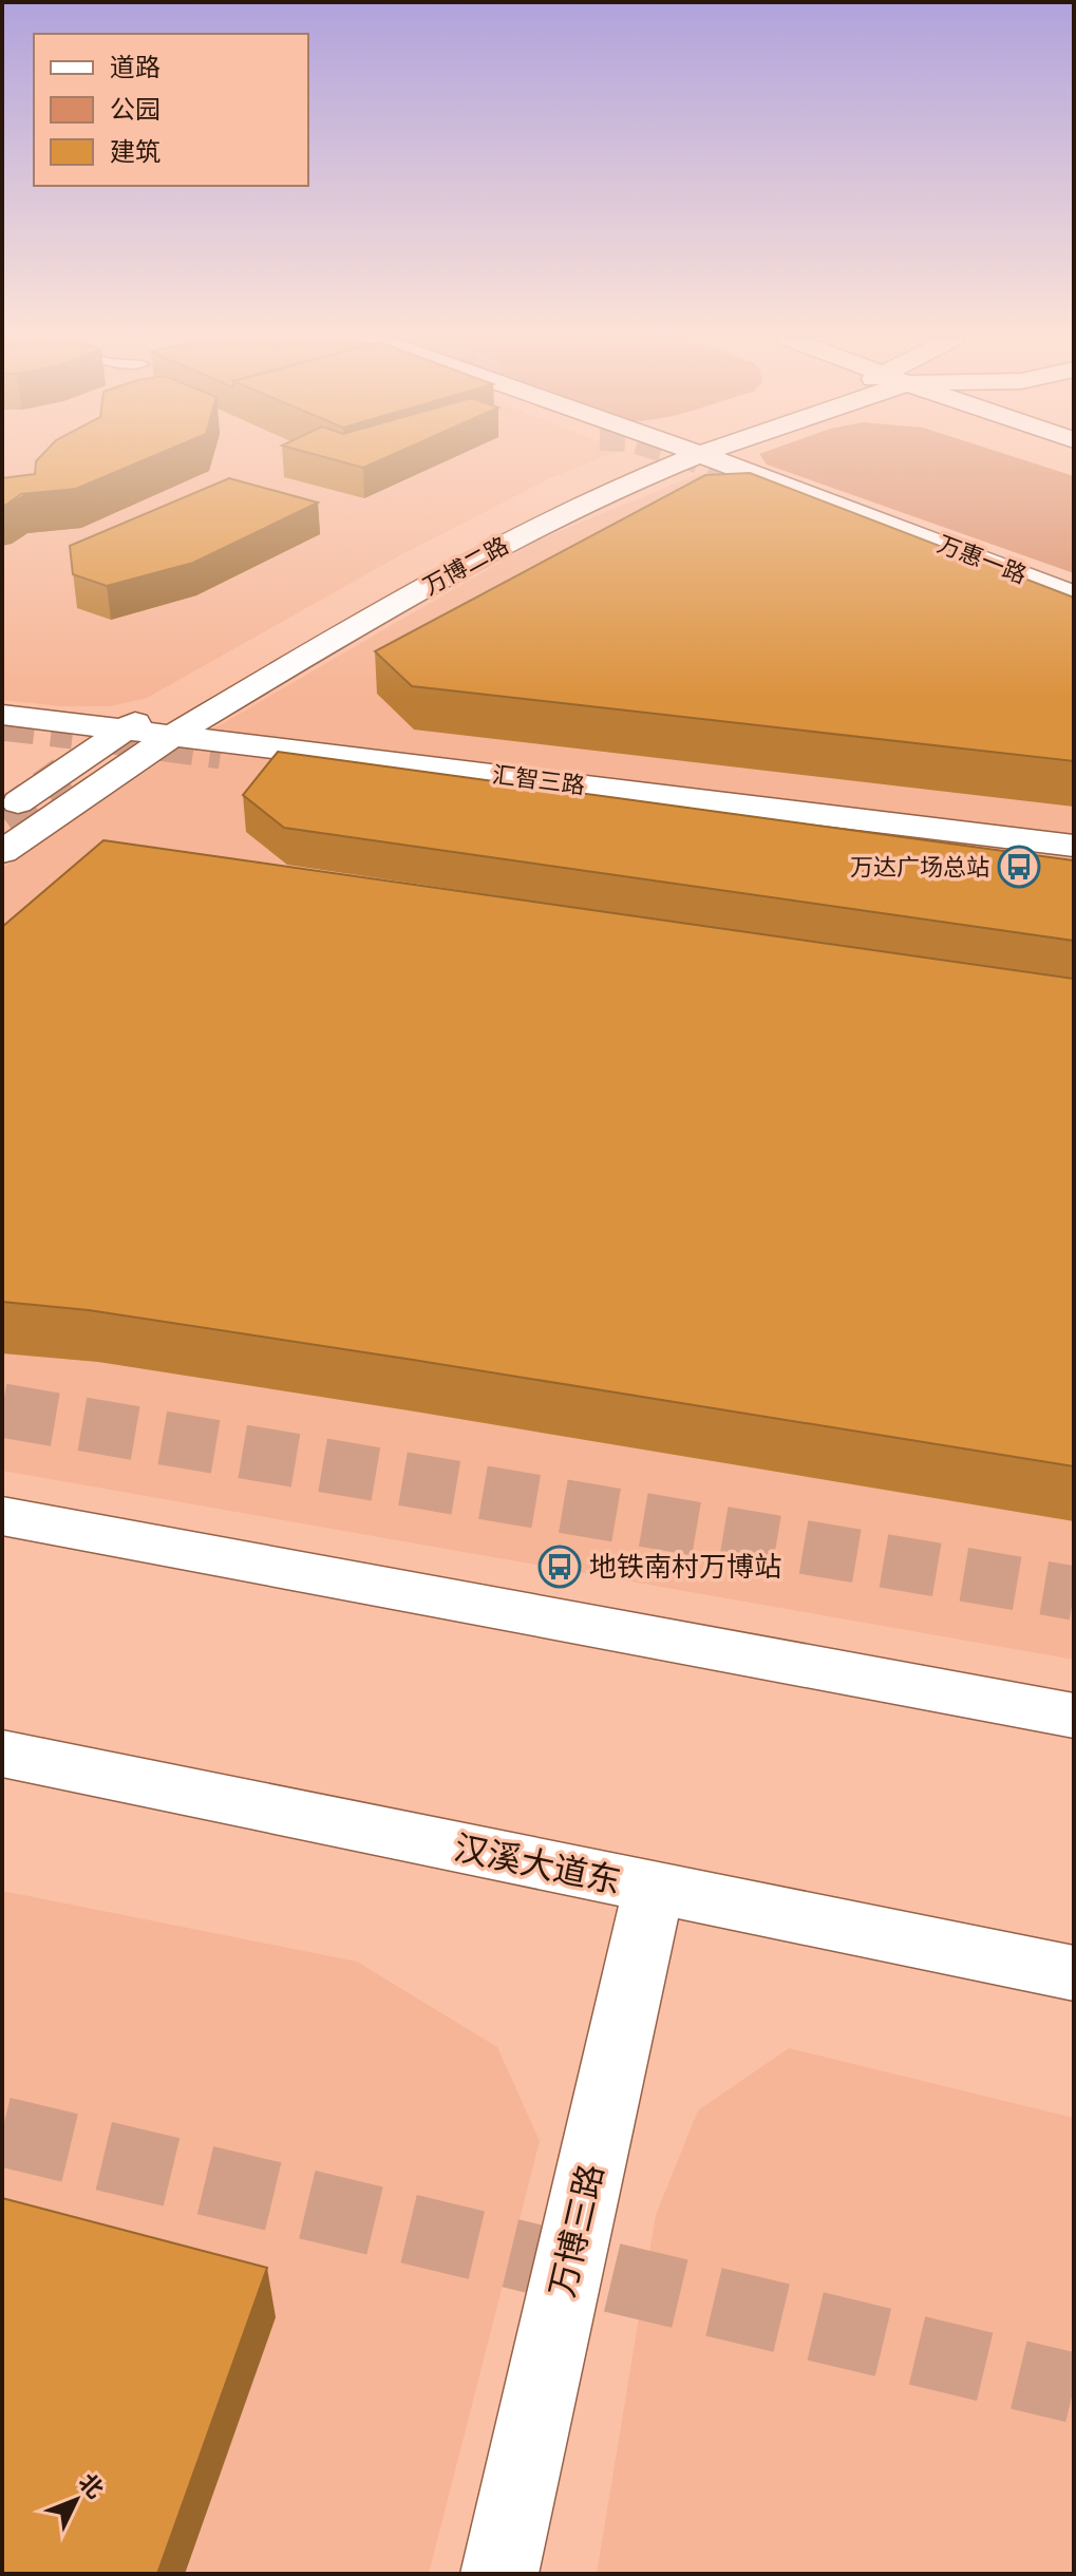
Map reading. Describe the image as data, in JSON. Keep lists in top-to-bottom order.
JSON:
{
  "streets": {
    "street": [
      "万惠一路",
      "万博二路",
      "汇智三路",
      "汉溪大道东",
      "万博三路"
    ]
  },
  "crossings": [
    ["万博二路", "汇智三路"],
    ["汉溪大道东", "万博三路"]
  ],
  "places": {
    "bus stop": ["万达广场总站", "地铁南村万博站"]
  },
  "legend": ["道路", "公园", "建筑"],
  "north": "top right"
}
